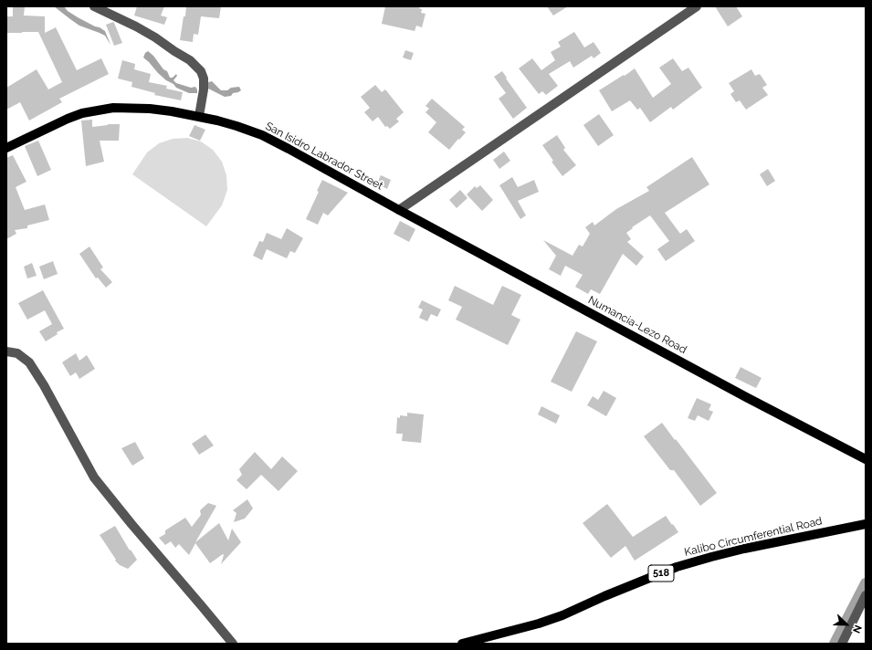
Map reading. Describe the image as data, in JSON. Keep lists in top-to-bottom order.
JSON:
{
  "streets": {
    "main road": [
      "San Isidro Labrador Street",
      "Numancia-Lezo Road",
      "Kalibo Circumferential Road",
      "518"
    ]
  },
  "crossings": [
    ["San Isidro Labrador Street", "Numancia-Lezo Road"]
  ],
  "north": "bottom right"
}
